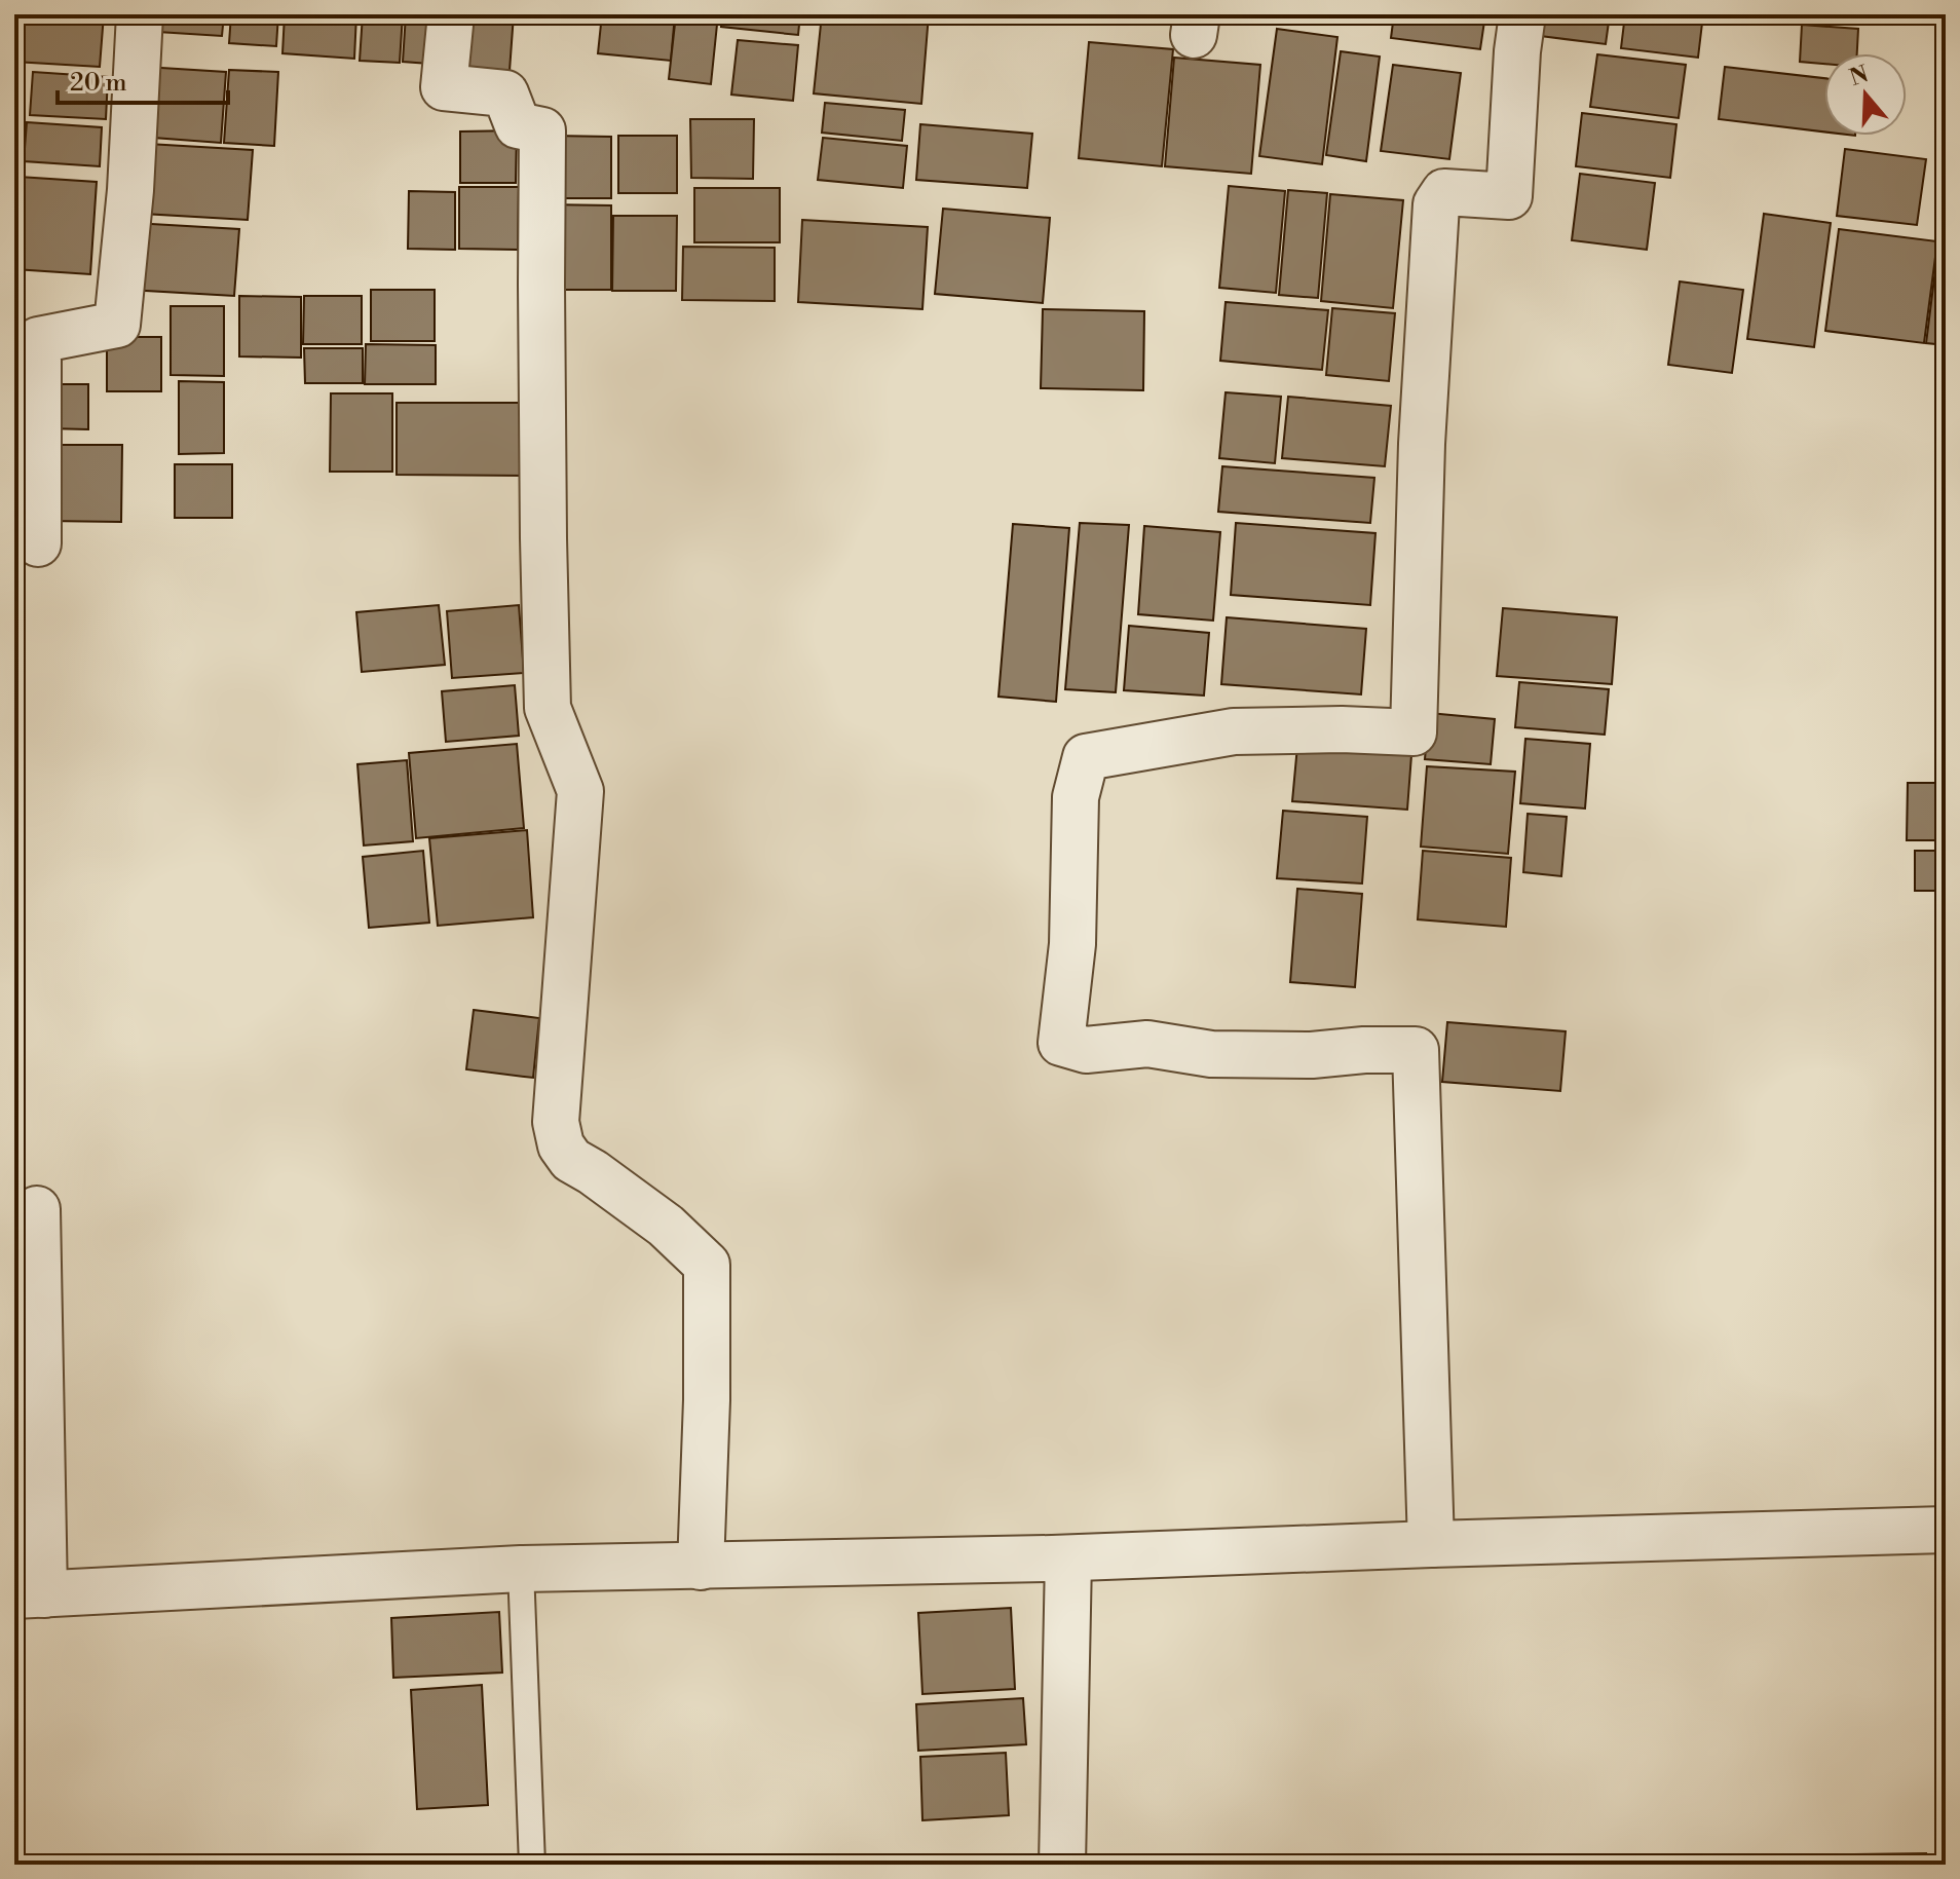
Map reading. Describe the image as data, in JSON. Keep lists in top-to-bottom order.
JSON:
{
  "scale_bar": "20 m",
  "north": "top"
}
